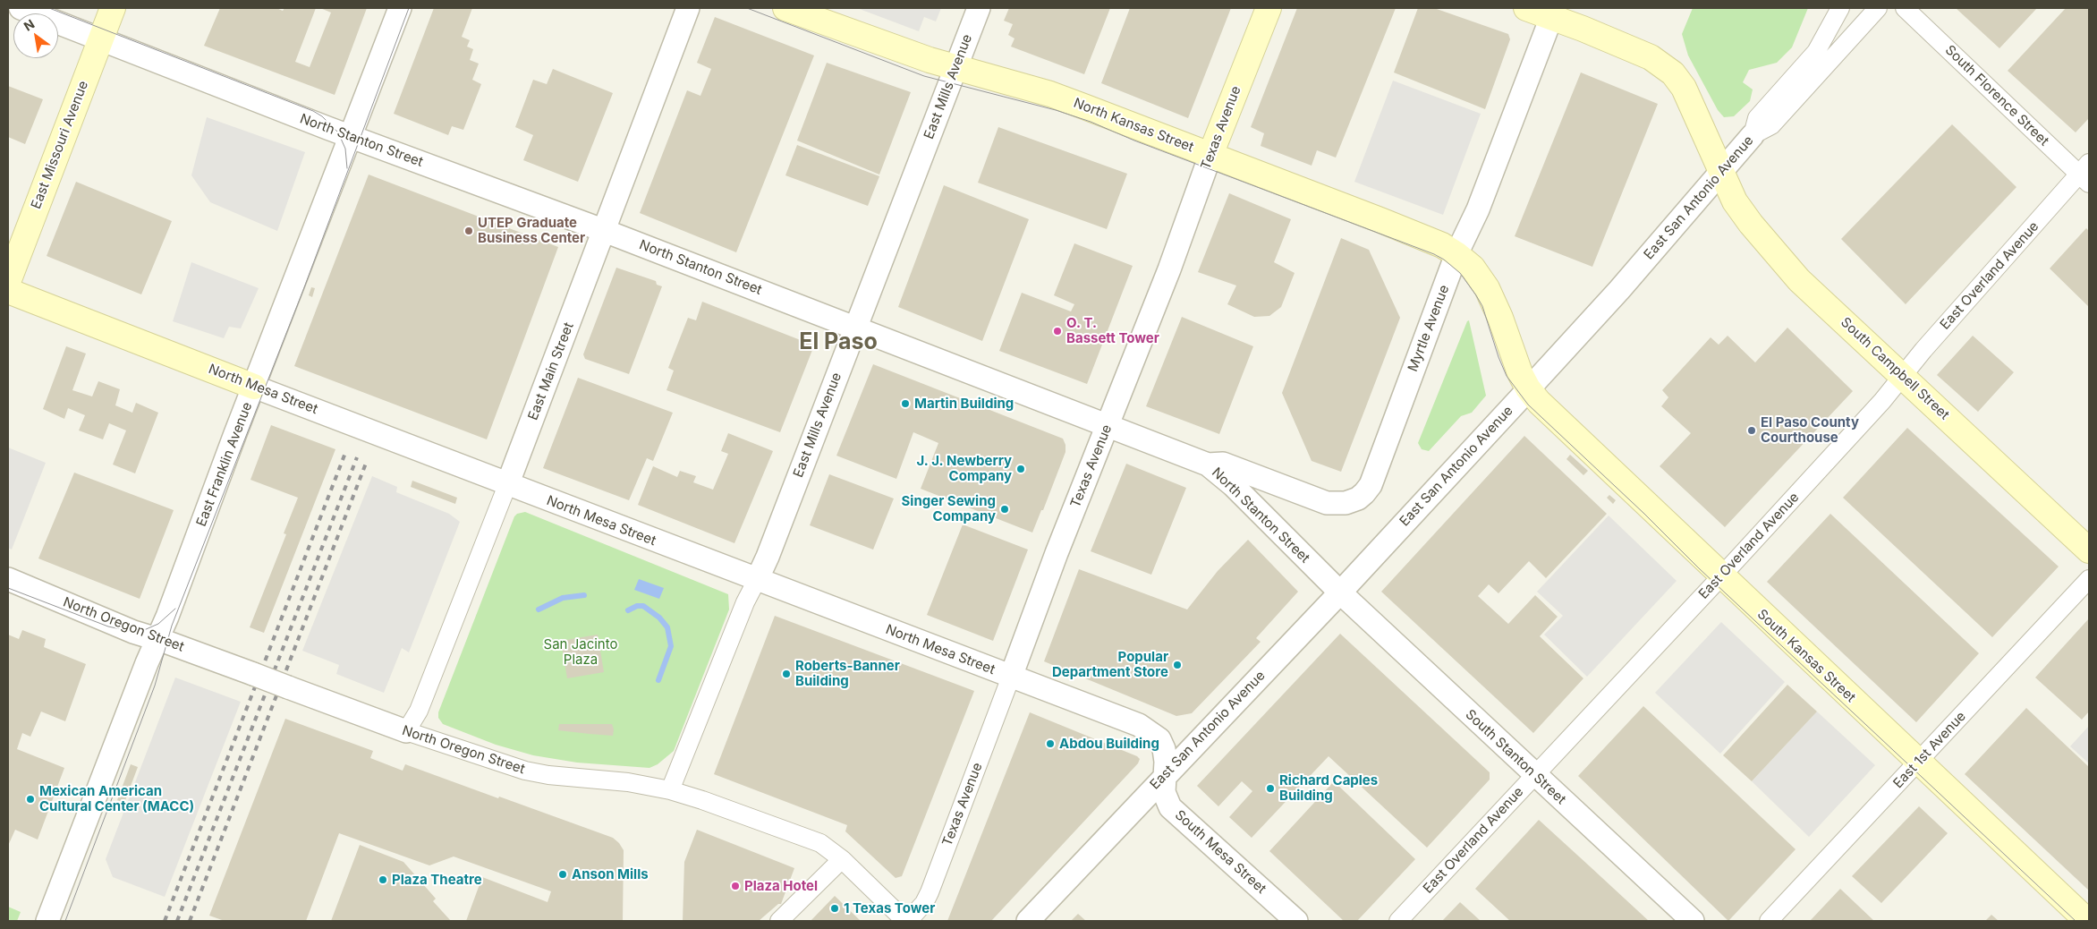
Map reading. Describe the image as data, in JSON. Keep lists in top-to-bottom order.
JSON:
{
  "streets": {
    "main road": [
      "North Kansas Street",
      "Texas Avenue",
      "East Missouri Avenue",
      "South Campbell Street",
      "North Mesa Street",
      "South Kansas Street"
    ],
    "street": [
      "East Mills Avenue",
      "South Florence Street",
      "North Stanton Street",
      "East San Antonio Avenue",
      "East Overland Avenue",
      "Myrtle Avenue",
      "East Main Street",
      "East Franklin Avenue",
      "North Oregon Street",
      "East 1st Avenue",
      "South Stanton Street",
      "South Mesa Street"
    ]
  },
  "crossings": [
    ["East Mills Avenue", "North Kansas Street"],
    ["East Mills Avenue", "North Stanton Street"],
    ["East Mills Avenue", "North Mesa Street"],
    ["East Mills Avenue", "North Oregon Street"],
    ["South Florence Street", "East Overland Avenue"],
    ["North Kansas Street", "Texas Avenue"],
    ["North Kansas Street", "East San Antonio Avenue"],
    ["North Kansas Street", "Myrtle Avenue"],
    ["North Kansas Street", "South Kansas Street"],
    ["Texas Avenue", "North Stanton Street"],
    ["Texas Avenue", "North Mesa Street"],
    ["Texas Avenue", "North Oregon Street"],
    ["North Stanton Street", "East Missouri Avenue"],
    ["North Stanton Street", "East San Antonio Avenue"],
    ["North Stanton Street", "Myrtle Avenue"],
    ["North Stanton Street", "East Main Street"],
    ["North Stanton Street", "East Franklin Avenue"],
    ["North Stanton Street", "South Stanton Street"],
    ["East San Antonio Avenue", "South Campbell Street"],
    ["East San Antonio Avenue", "North Mesa Street"],
    ["East San Antonio Avenue", "South Kansas Street"],
    ["East San Antonio Avenue", "South Stanton Street"],
    ["East San Antonio Avenue", "South Mesa Street"],
    ["East Overland Avenue", "South Campbell Street"],
    ["East Overland Avenue", "South Kansas Street"],
    ["East Overland Avenue", "South Stanton Street"],
    ["Myrtle Avenue", "South Campbell Street"],
    ["East Main Street", "North Mesa Street"],
    ["East Main Street", "North Oregon Street"],
    ["North Mesa Street", "East Franklin Avenue"],
    ["North Mesa Street", "South Mesa Street"],
    ["East Franklin Avenue", "North Oregon Street"],
    ["South Kansas Street", "East 1st Avenue"]
  ],
  "districts": ["El Paso"],
  "parks": ["San Jacinto Plaza"],
  "places": [
    "UTEP Graduate Business Center",
    "O. T. Bassett Tower",
    "Martin Building",
    "El Paso County Courthouse",
    "J. J. Newberry Company",
    "Singer Sewing Company",
    "Popular Department Store",
    "Roberts-Banner Building",
    "Abdou Building",
    "Richard Caples Building",
    "Mexican American Cultural Center (MACC)",
    "Anson Mills",
    "Plaza Theatre",
    "Plaza Hotel",
    "1 Texas Tower"
  ],
  "north": "top left"
}
